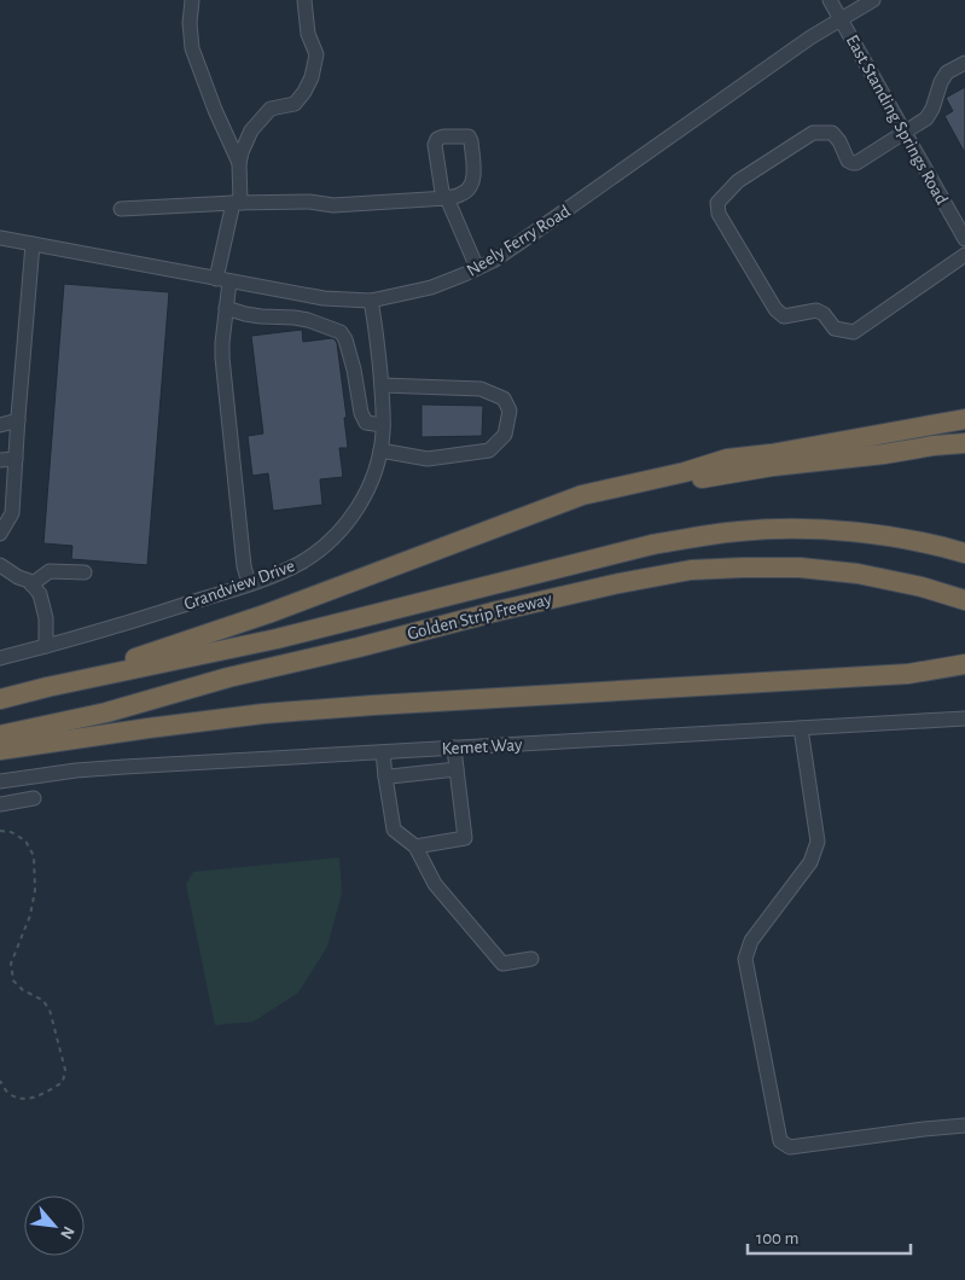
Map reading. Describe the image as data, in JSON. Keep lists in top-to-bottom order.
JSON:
{
  "streets": {
    "highway": ["Golden Strip Freeway"],
    "street": [
      "East Standing Springs Road",
      "Neely Ferry Road",
      "Grandview Drive",
      "Kemet Way"
    ]
  },
  "crossings": [
    ["East Standing Springs Road", "Neely Ferry Road"],
    ["Neely Ferry Road", "Grandview Drive"]
  ],
  "scale_bar": "100 m",
  "north": "bottom right"
}
